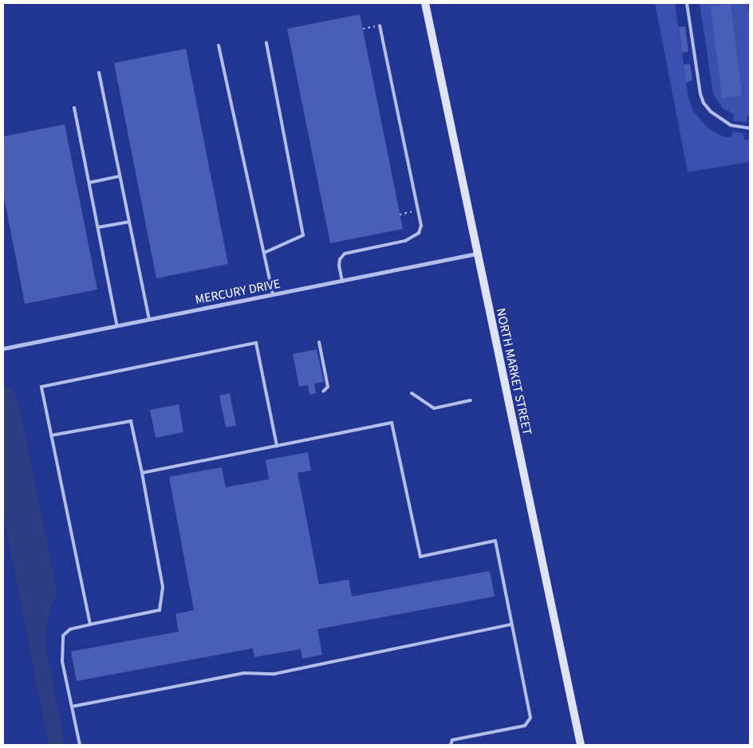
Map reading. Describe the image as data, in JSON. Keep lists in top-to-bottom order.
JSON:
{
  "streets": {
    "main road": ["NORTH MARKET STREET"],
    "street": ["MERCURY DRIVE"]
  },
  "crossings": [
    ["MERCURY DRIVE", "NORTH MARKET STREET"]
  ]
}
